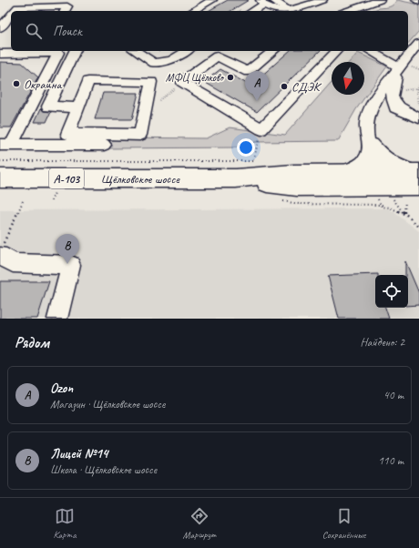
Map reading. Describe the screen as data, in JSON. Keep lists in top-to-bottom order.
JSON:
{
  "streets": {
    "main road": ["А-103", "Щёлковское шоссе"]
  },
  "places": ["МФЦ Щёлково", "Окраина", "СДЭК"],
  "north": "bottom",
  "page": {
    "search": "Поиск",
    "pins": ["A", "B"],
    "heading": ["Рядом", "Найдено: 2"],
    "list": [
      {
        "mark": "A",
        "name": "Ozon",
        "note": "Магазин · Щёлковское шоссе",
        "value": "40 m"
      },
      {
        "mark": "B",
        "name": "Лицей №14",
        "note": "Школа · Щёлковское шоссе",
        "value": "110 m"
      }
    ],
    "nav": ["Карта", "Маршрут", "Сохранённые"]
  }
}
